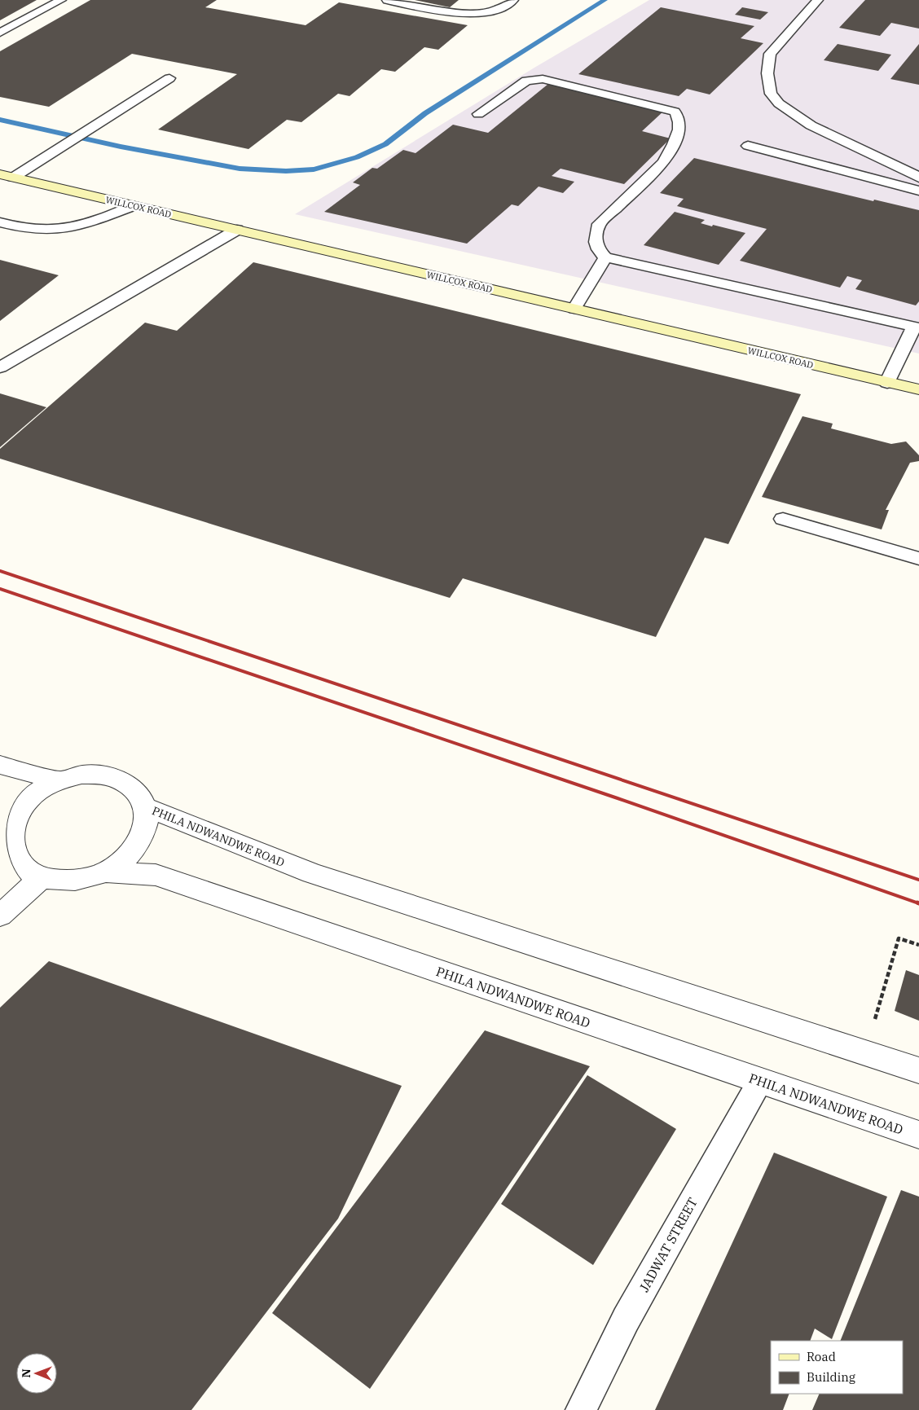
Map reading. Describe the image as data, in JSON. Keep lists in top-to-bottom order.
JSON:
{
  "streets": {
    "main road": ["WILLCOX ROAD"],
    "street": ["PHILA NDWANDWE ROAD"],
    "lane": ["JADWAT STREET"]
  },
  "crossings": [
    ["PHILA NDWANDWE ROAD", "JADWAT STREET"]
  ],
  "legend": ["Road", "Building"],
  "north": "left"
}
